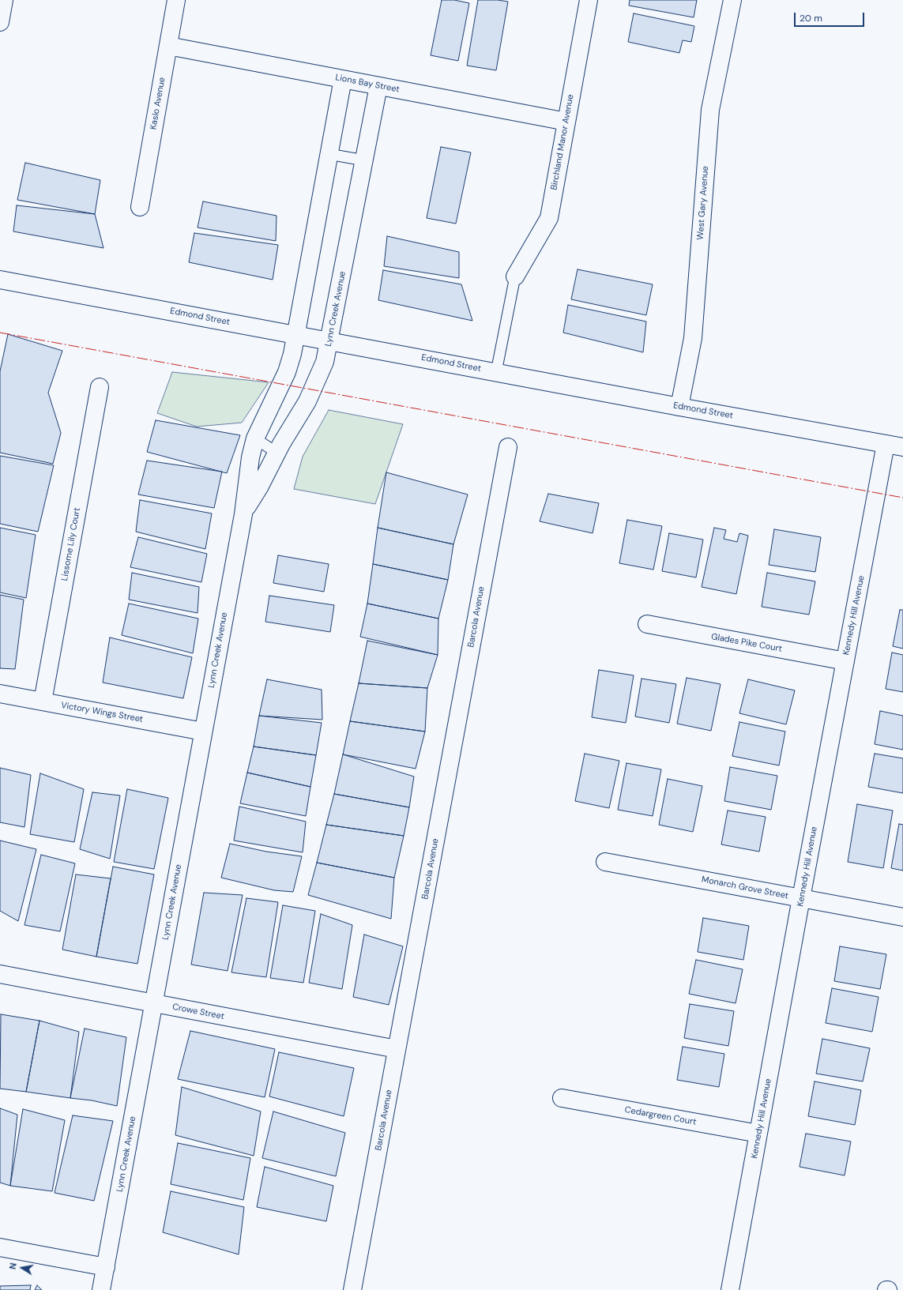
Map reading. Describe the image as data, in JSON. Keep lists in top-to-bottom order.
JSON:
{
  "streets": {
    "street": [
      "Lions Bay Street",
      "Kaslo Avenue",
      "Birchland Manor Avenue",
      "West Gary Avenue",
      "Lynn Creek Avenue",
      "Edmond Street",
      "Lissome Lily Court",
      "Kennedy Hill Avenue",
      "Barcola Avenue",
      "Glades Pike Court",
      "Victory Wings Street",
      "Monarch Grove Street",
      "Crowe Street",
      "Cedargreen Court"
    ]
  },
  "crossings": [
    ["Lions Bay Street", "Kaslo Avenue"],
    ["Lions Bay Street", "Birchland Manor Avenue"],
    ["Lions Bay Street", "Lynn Creek Avenue"],
    ["West Gary Avenue", "Edmond Street"],
    ["Lynn Creek Avenue", "Edmond Street"],
    ["Lynn Creek Avenue", "Victory Wings Street"],
    ["Lynn Creek Avenue", "Crowe Street"],
    ["Edmond Street", "Kennedy Hill Avenue"],
    ["Lissome Lily Court", "Victory Wings Street"],
    ["Kennedy Hill Avenue", "Glades Pike Court"],
    ["Kennedy Hill Avenue", "Monarch Grove Street"],
    ["Kennedy Hill Avenue", "Cedargreen Court"],
    ["Barcola Avenue", "Crowe Street"]
  ],
  "scale_bar": "20 m",
  "north": "left"
}
